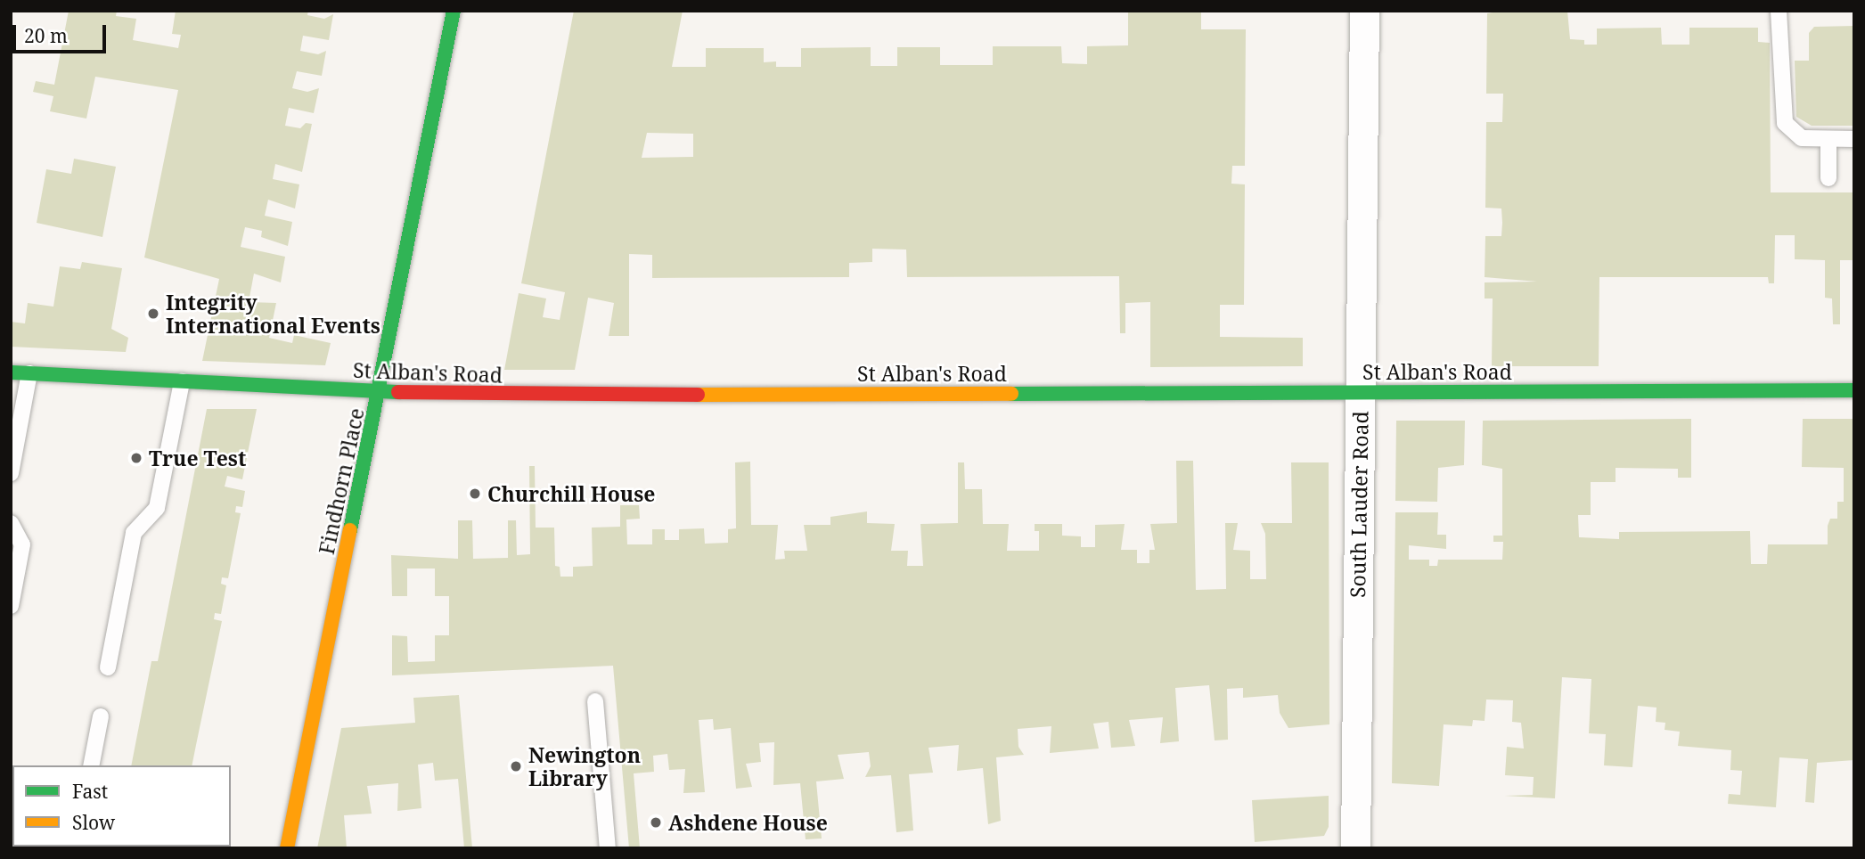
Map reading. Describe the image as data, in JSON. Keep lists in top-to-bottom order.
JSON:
{
  "streets": {
    "street": ["St Alban's Road", "Findhorn Place", "South Lauder Road"]
  },
  "crossings": [
    ["St Alban's Road", "Findhorn Place"],
    ["St Alban's Road", "South Lauder Road"]
  ],
  "places": [
    "Integrity International Events",
    "True Test",
    "Churchill House",
    "Newington Library",
    "Ashdene House"
  ],
  "legend": ["Fast", "Slow"],
  "scale_bar": "20 m"
}
